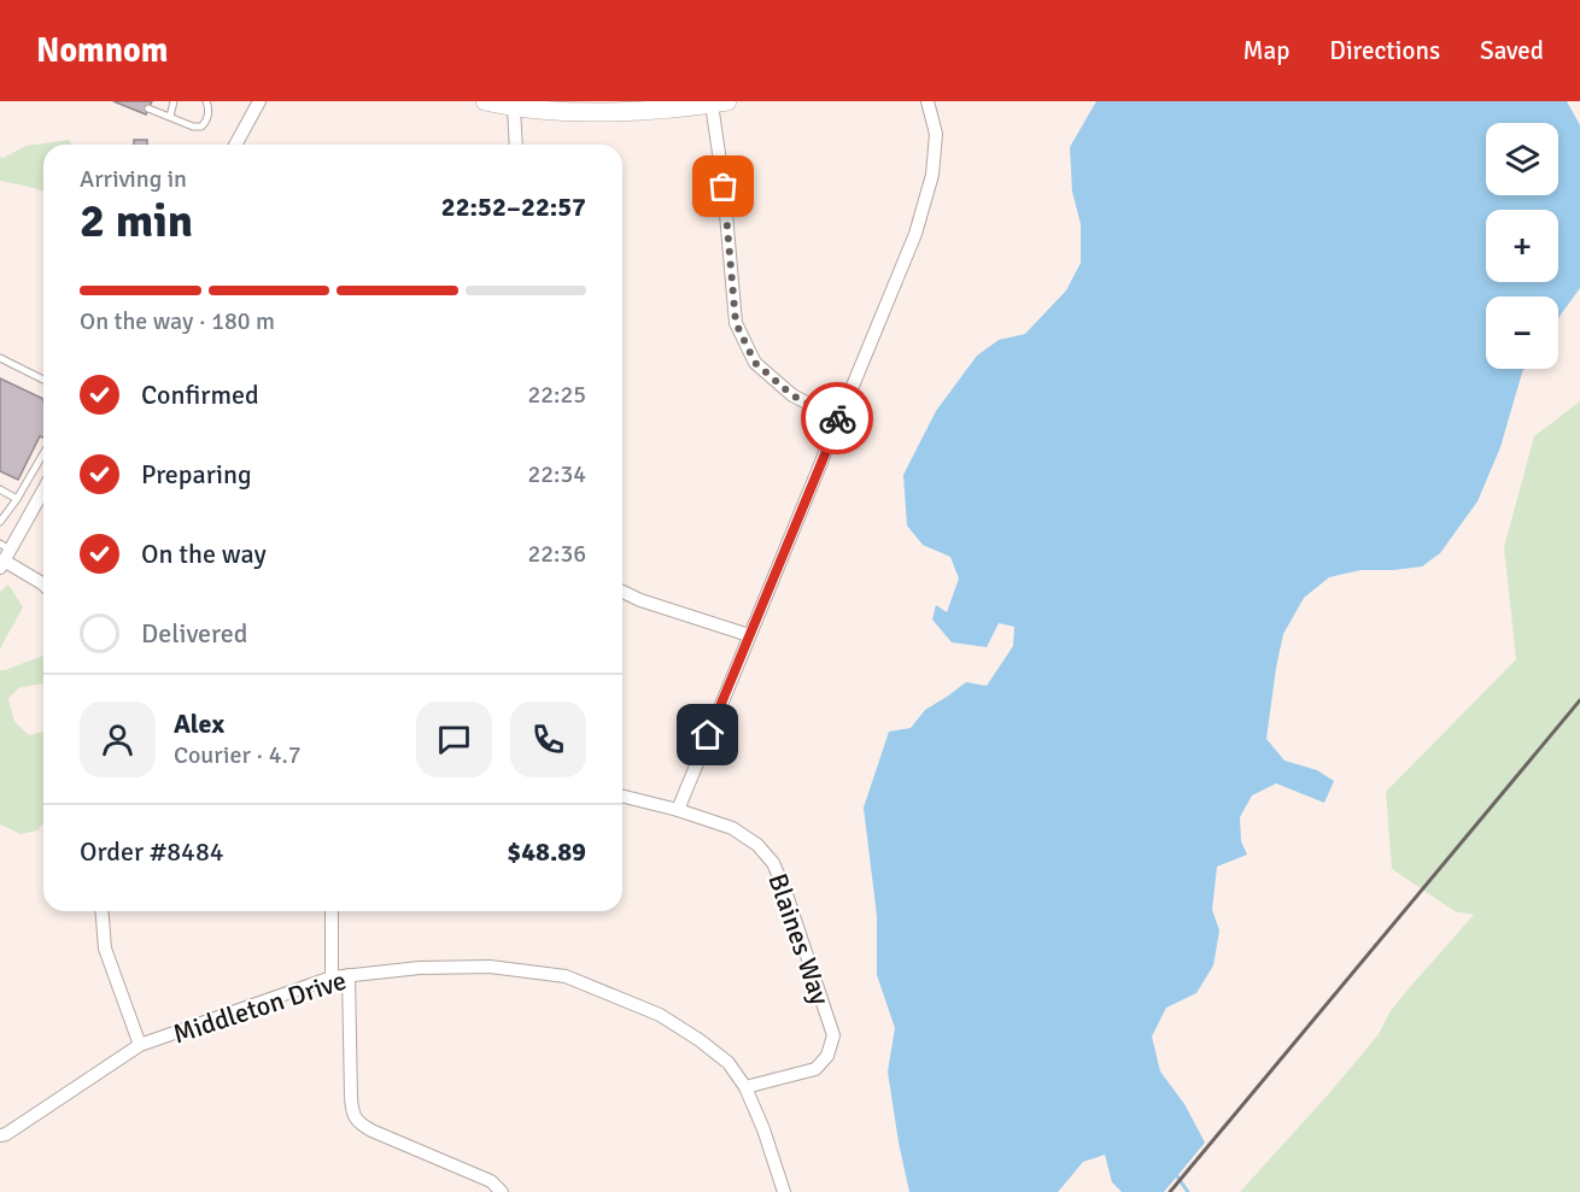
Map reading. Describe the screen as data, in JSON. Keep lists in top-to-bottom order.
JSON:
{
  "streets": {
    "street": ["Blaines Way", "Middleton Drive"]
  },
  "crossings": [
    ["Blaines Way", "Middleton Drive"]
  ],
  "page": {
    "header": "Nomnom",
    "nav": ["Map", "Directions", "Saved"],
    "map_buttons": ["+", "−"],
    "heading": ["2 min", "Arriving in", "22:52–22:57"],
    "panel": [
      "Alex",
      "Courier · 4.7",
      "Order #8484",
      "$48.89"
    ],
    "bar": "On the way · 180 m",
    "list": [
      ["Confirmed", "22:25"],
      ["Preparing", "22:34"],
      ["On the way", "22:36"],
      "Delivered"
    ]
  }
}
